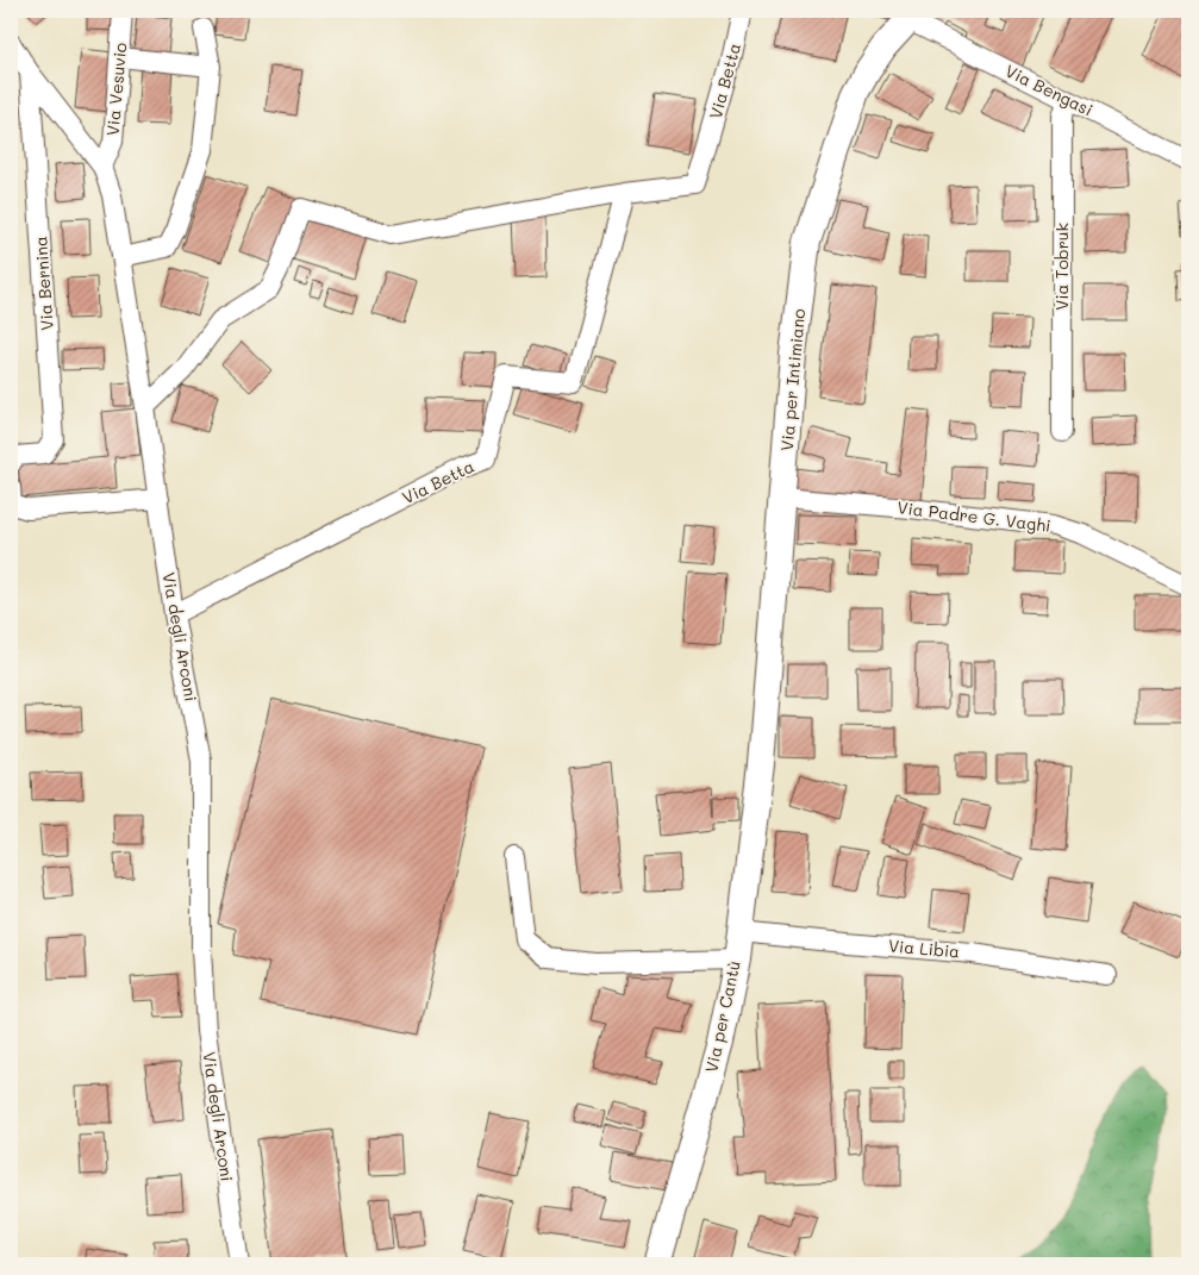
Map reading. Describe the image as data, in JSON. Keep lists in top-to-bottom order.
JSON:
{
  "streets": {
    "street": [
      "Via Betta",
      "Via Vesuvio",
      "Via Bengasi",
      "Via Tobruk",
      "Via Bernina",
      "Via per Intimiano",
      "Via Padre G. Vaghi",
      "Via degli Arconi",
      "Via Libia",
      "Via per Cantù"
    ]
  },
  "crossings": [
    ["Via Betta", "Via degli Arconi"],
    ["Via Vesuvio", "Via degli Arconi"],
    ["Via Bengasi", "Via Tobruk"],
    ["Via Bengasi", "Via per Intimiano"],
    ["Via Bernina", "Via degli Arconi"],
    ["Via per Intimiano", "Via Padre G. Vaghi"],
    ["Via per Intimiano", "Via per Cantù"],
    ["Via Libia", "Via per Cantù"]
  ]
}
